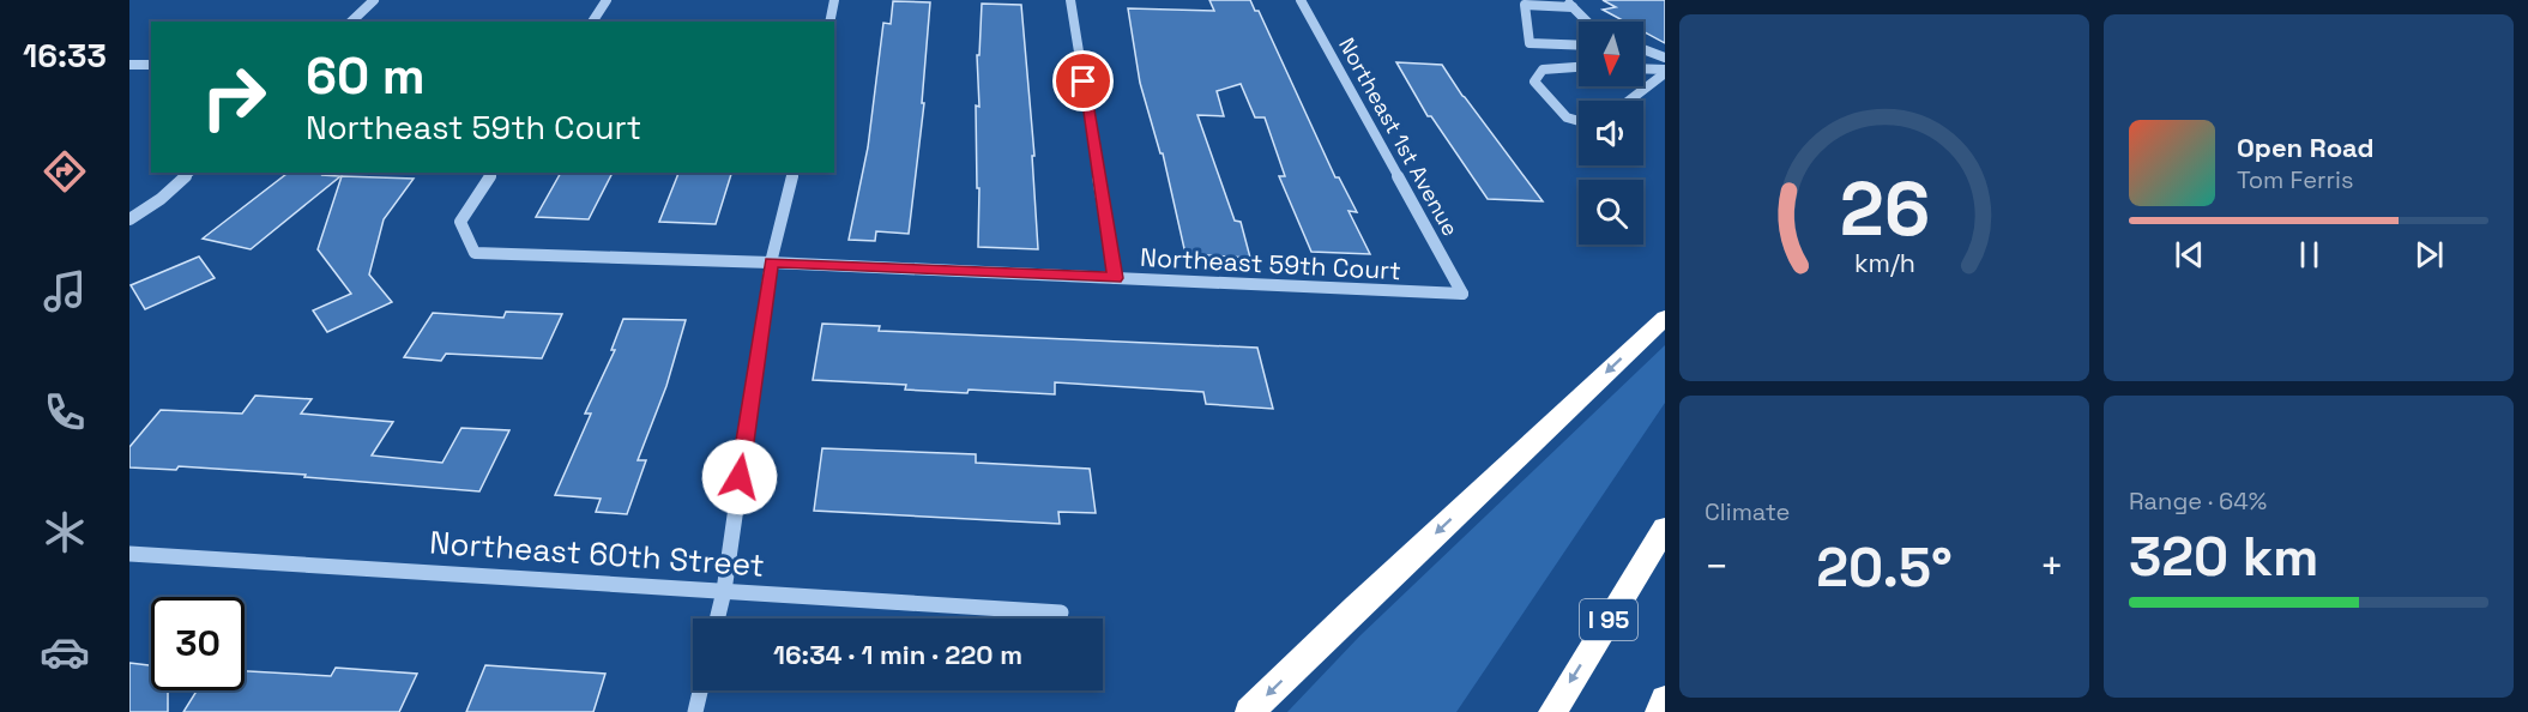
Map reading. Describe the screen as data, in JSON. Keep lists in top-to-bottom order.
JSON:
{
  "streets": {
    "highway": ["I 95"],
    "street": ["Northeast 1st Avenue", "Northeast 59th Court", "Northeast 60th Street"]
  },
  "crossings": [
    ["Northeast 1st Avenue", "Northeast 59th Court"]
  ],
  "north": "bottom",
  "page": {
    "tabs": "16:33",
    "turn": ["60 m", "Northeast 59th Court"],
    "song": ["Open Road", "Tom Ferris"],
    "tile": [
      "Climate",
      ["Range · 64%", "320 km"]
    ],
    "heat": ["−", "20.5°", "+"],
    "limit": "30",
    "trip": "16:34 · 1 min · 220 m",
    "gauge": ["26", "km/h"]
  }
}
